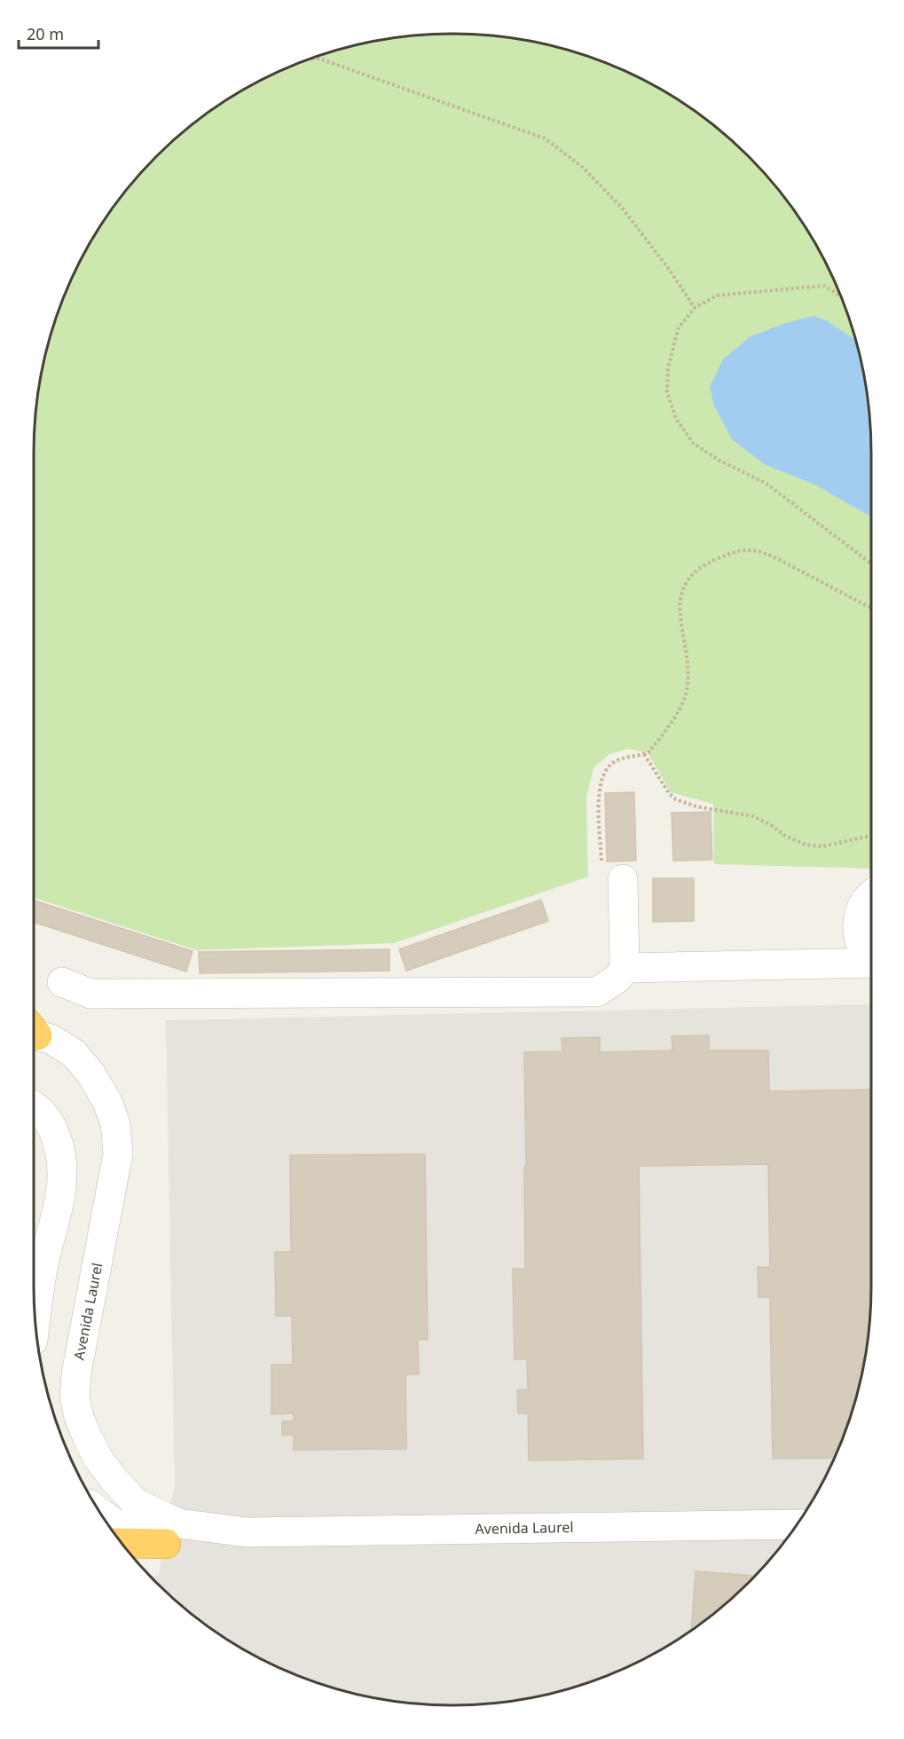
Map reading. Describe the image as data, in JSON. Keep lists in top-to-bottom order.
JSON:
{
  "streets": {
    "street": ["Avenida Laurel"]
  },
  "scale_bar": "20 m"
}
